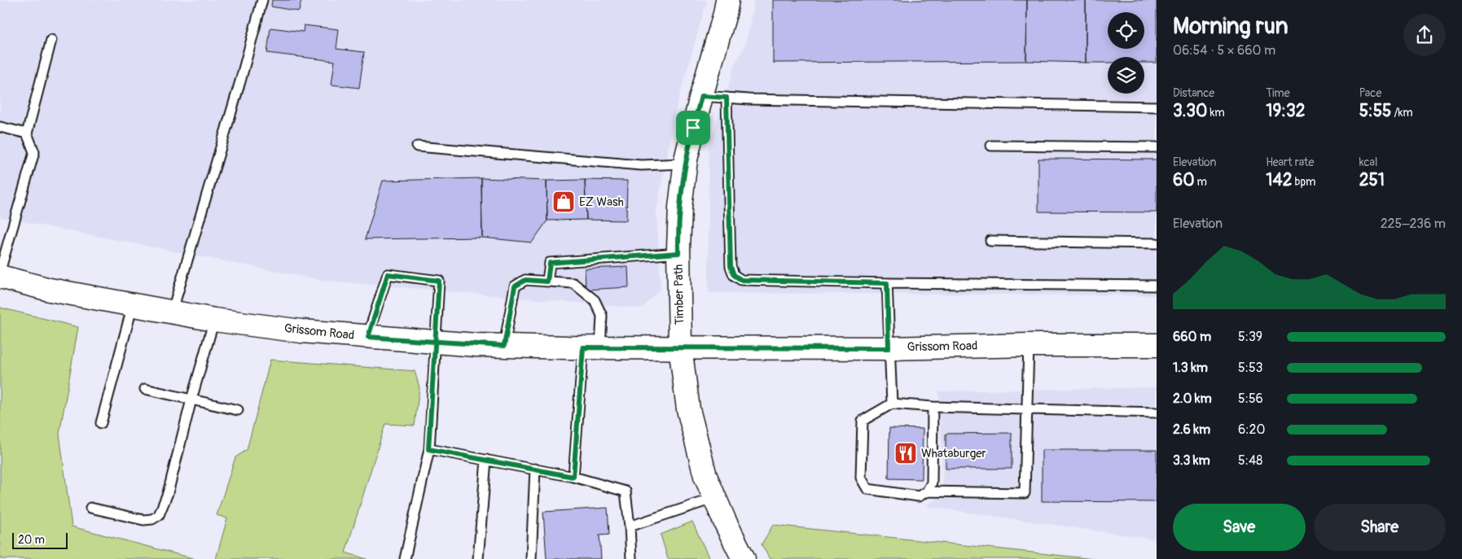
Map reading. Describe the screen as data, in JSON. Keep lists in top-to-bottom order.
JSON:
{
  "streets": {
    "main road": ["Timber Path", "Grissom Road"]
  },
  "crossings": [
    ["Timber Path", "Grissom Road"]
  ],
  "places": {
    "shop": ["EZ Wash"],
    "restaurant": ["Whataburger"]
  },
  "scale_bar": "20 m",
  "page": {
    "heading": ["Morning run", "06:54 · 5 × 660 m"],
    "stats": [
      ["Distance", "3.30 km"],
      ["Time", "19:32"],
      ["Pace", "5:55 /km"],
      ["Elevation", "60 m"],
      ["Heart rate", "142 bpm"],
      ["kcal", "251"]
    ],
    "chart": ["Elevation", "225–236 m"],
    "list": [
      {
        "name": "660 m",
        "note": "5:39"
      },
      {
        "name": "1.3 km",
        "note": "5:53"
      },
      {
        "name": "2.0 km",
        "note": "5:56"
      },
      {
        "name": "2.6 km",
        "note": "6:20"
      },
      {
        "name": "3.3 km",
        "note": "5:48"
      }
    ],
    "buttons": ["Save", "Share"],
    "scale": "20 m"
  }
}
